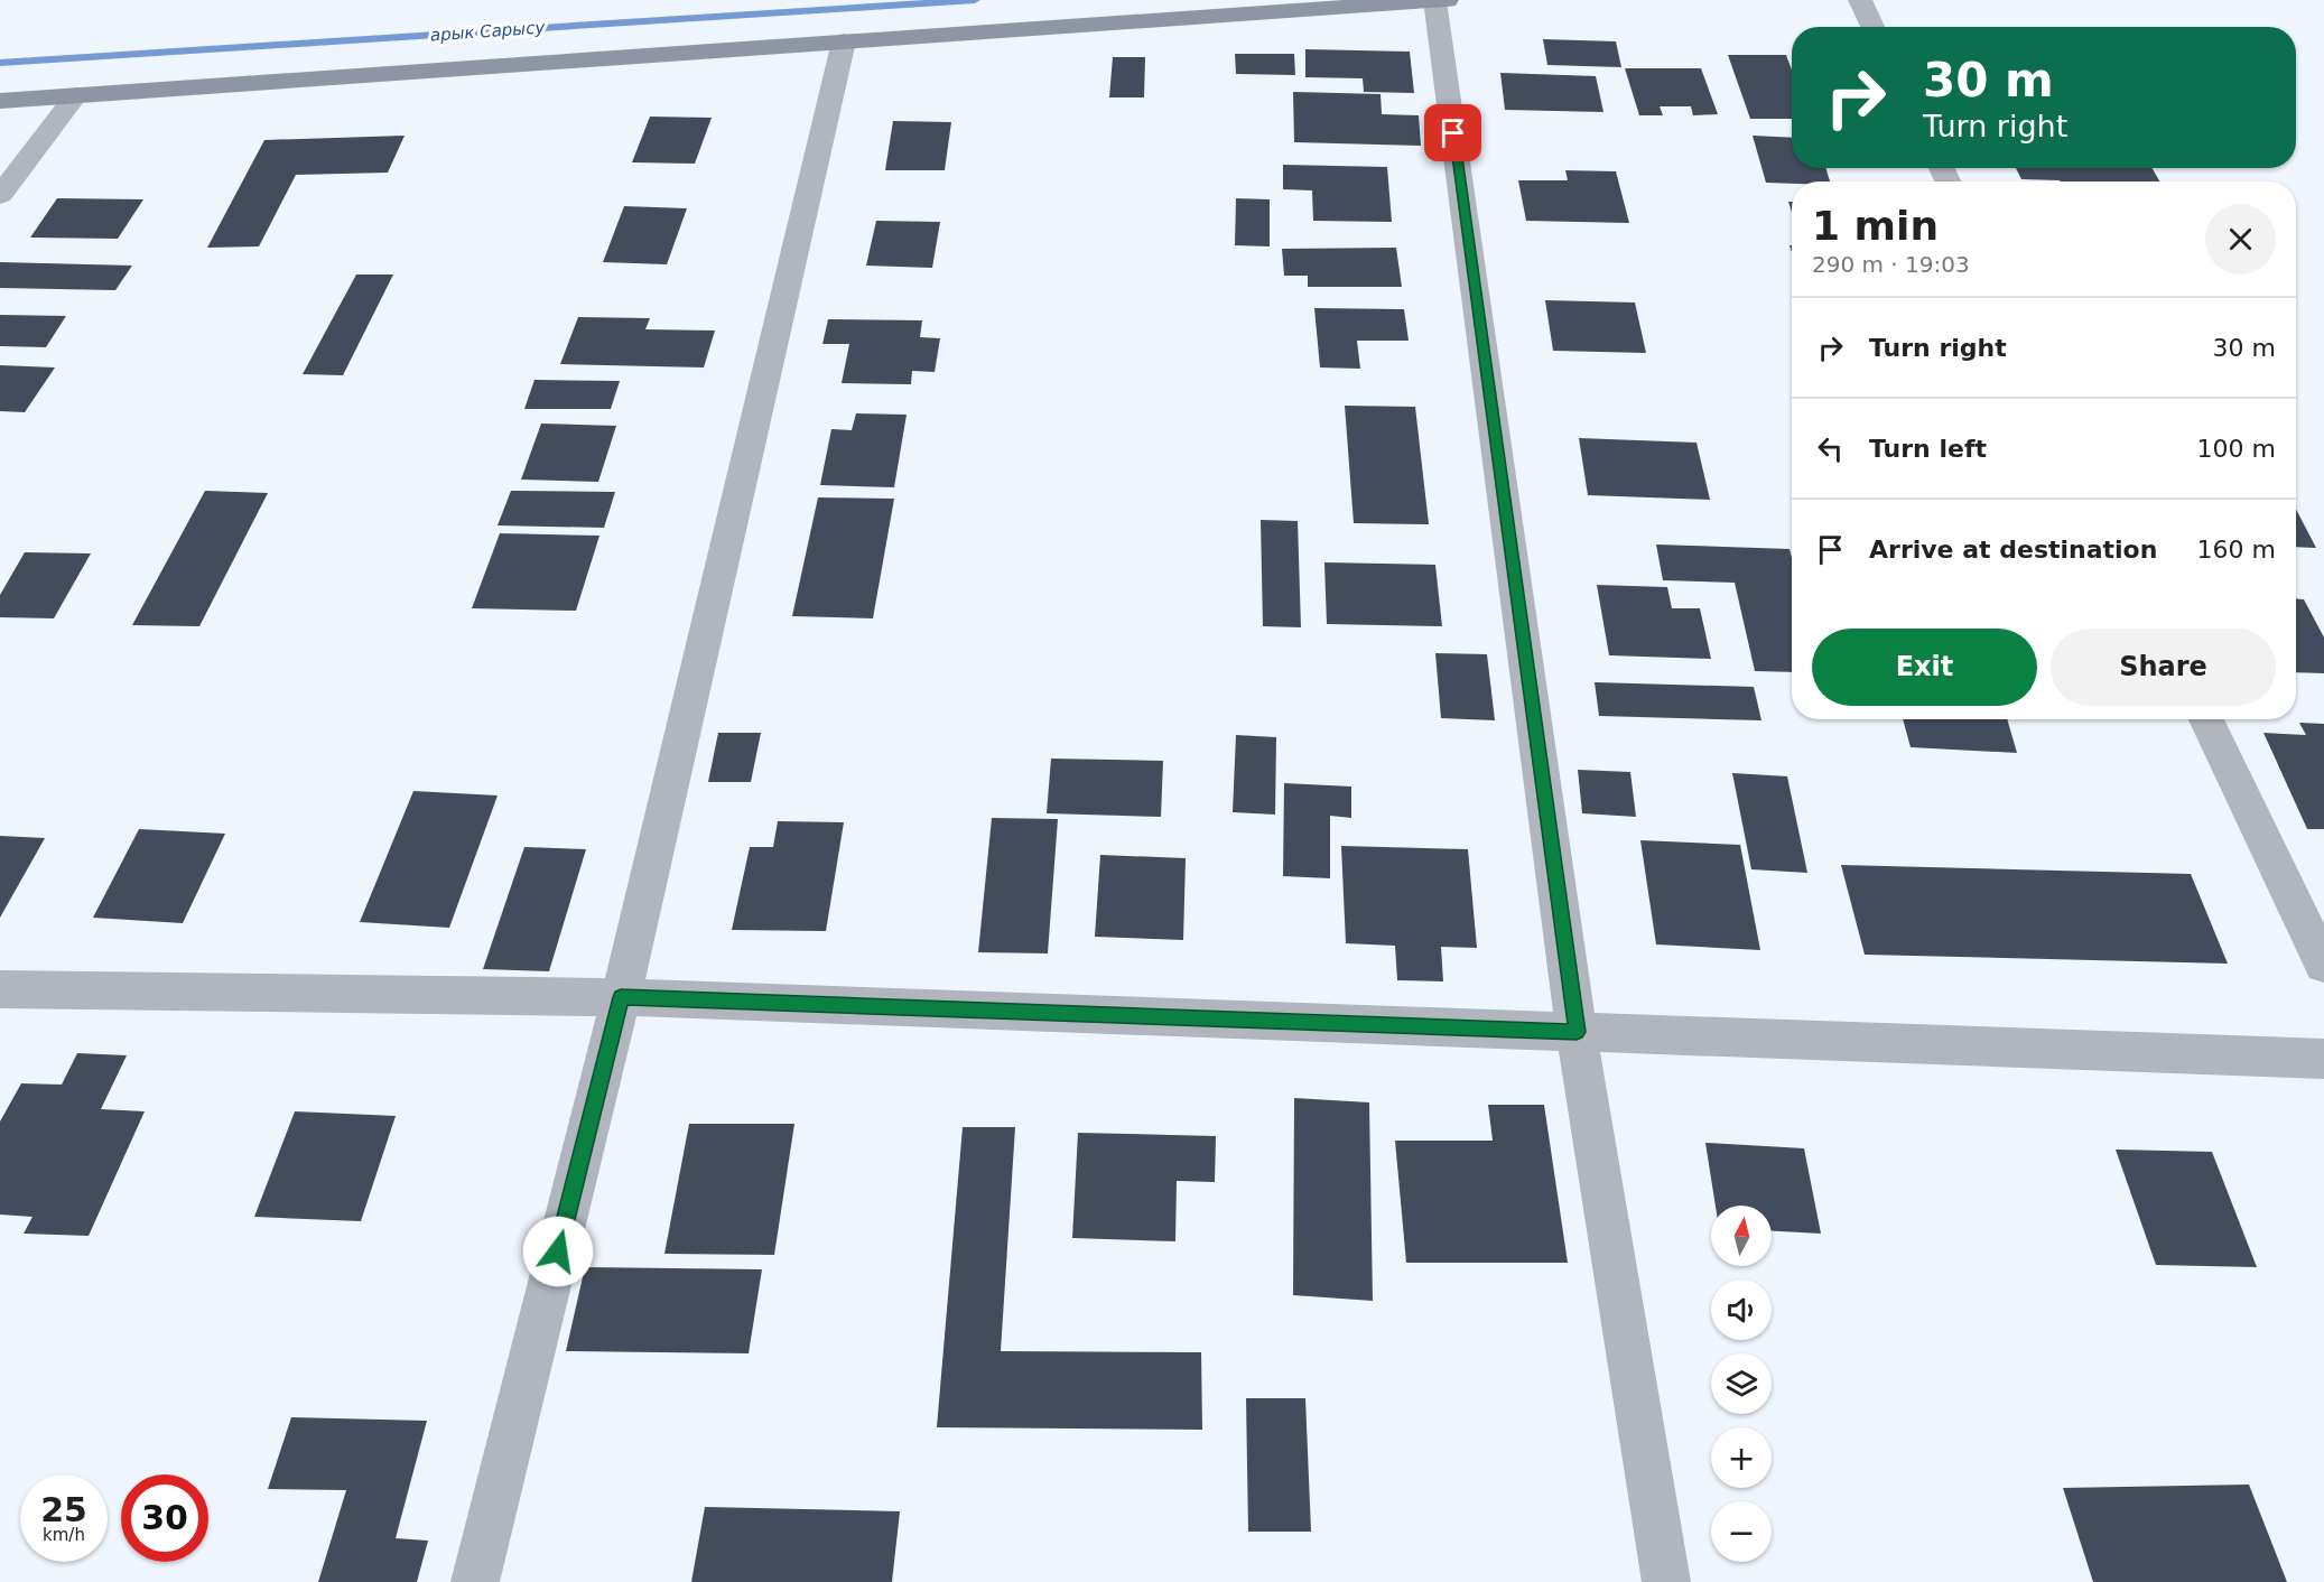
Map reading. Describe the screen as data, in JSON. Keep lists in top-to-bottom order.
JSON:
{
  "water": ["арык Сарысу"],
  "north": "top",
  "page": {
    "turn": ["30 m", "Turn right"],
    "heading": ["1 min", "290 m · 19:03"],
    "list": [
      {
        "name": "Turn right",
        "value": "30 m"
      },
      {
        "name": "Turn left",
        "value": "100 m"
      },
      {
        "name": "Arrive at destination",
        "value": "160 m"
      }
    ],
    "buttons": ["Exit", "Share"],
    "map_buttons": ["+", "−"],
    "speed": "25 km/h",
    "limit": "30"
  }
}
